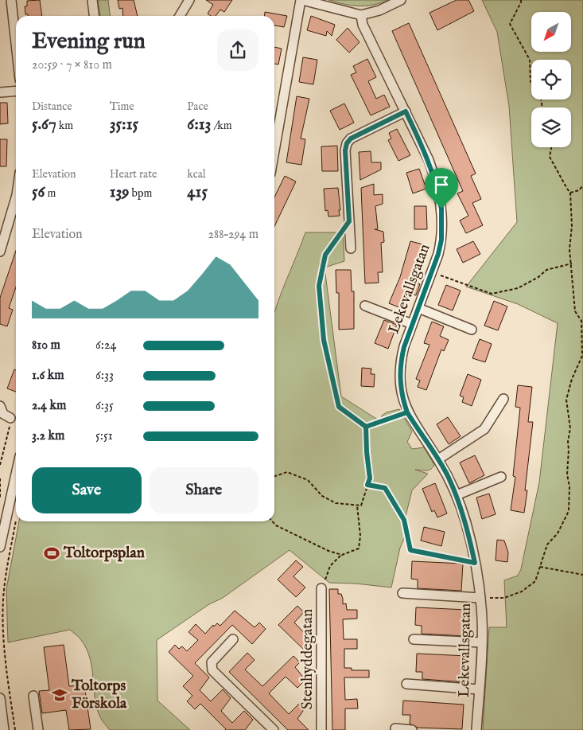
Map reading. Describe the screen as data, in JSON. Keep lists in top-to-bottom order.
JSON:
{
  "streets": {
    "street": ["Lekevallsgatan", "Stenhyddegatan"]
  },
  "places": {
    "sports": ["Toltorpsplan"],
    "school or university": ["Toltorps Förskola"]
  },
  "north": "bottom left",
  "page": {
    "heading": ["Evening run", "20:59 · 7 × 810 m"],
    "stats": [
      ["Distance", "5.67 km"],
      ["Time", "35:15"],
      ["Pace", "6:13 /km"],
      ["Elevation", "56 m"],
      ["Heart rate", "139 bpm"],
      ["kcal", "415"]
    ],
    "chart": ["Elevation", "288–294 m"],
    "list": [
      {
        "name": "810 m",
        "note": "6:24"
      },
      {
        "name": "1.6 km",
        "note": "6:33"
      },
      {
        "name": "2.4 km",
        "note": "6:35"
      },
      {
        "name": "3.2 km",
        "note": "5:51"
      }
    ],
    "buttons": ["Save", "Share"]
  }
}
